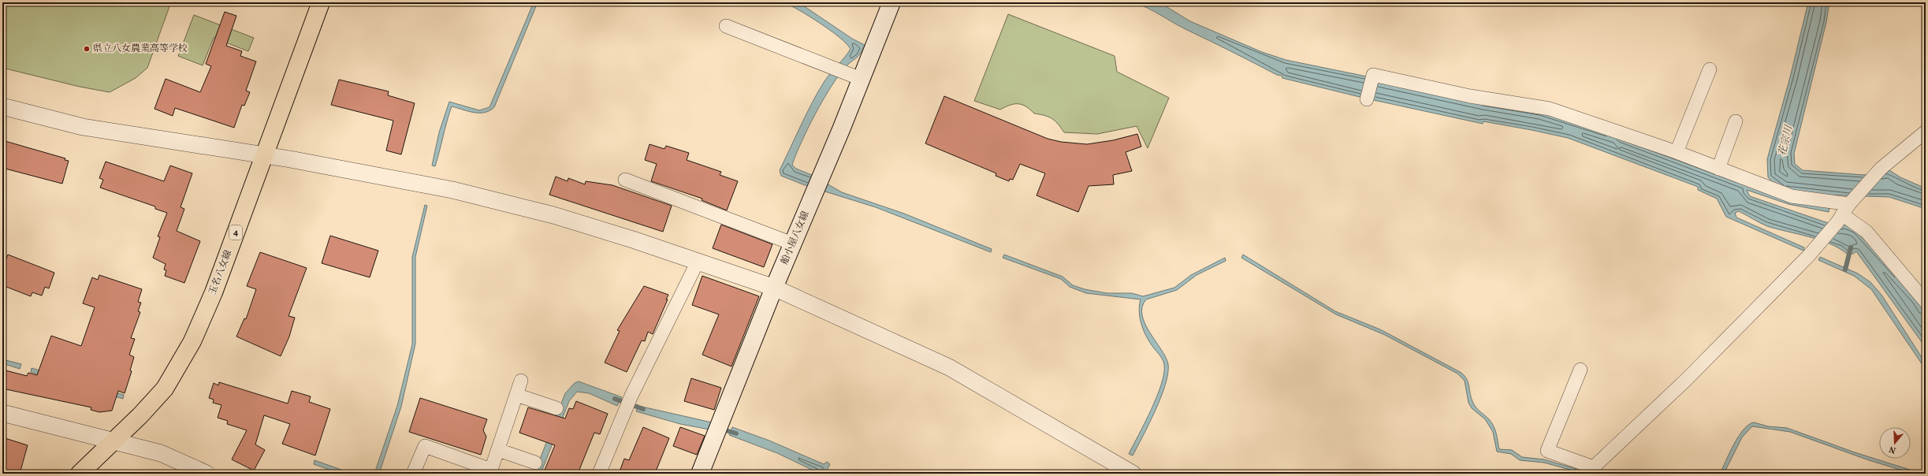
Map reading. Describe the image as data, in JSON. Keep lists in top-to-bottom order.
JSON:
{
  "streets": {
    "main road": ["4", "船小屋八女線", "玉名八女線"]
  },
  "water": ["花宗川"],
  "places": ["県立八女農業高等学校"],
  "north": "bottom"
}
